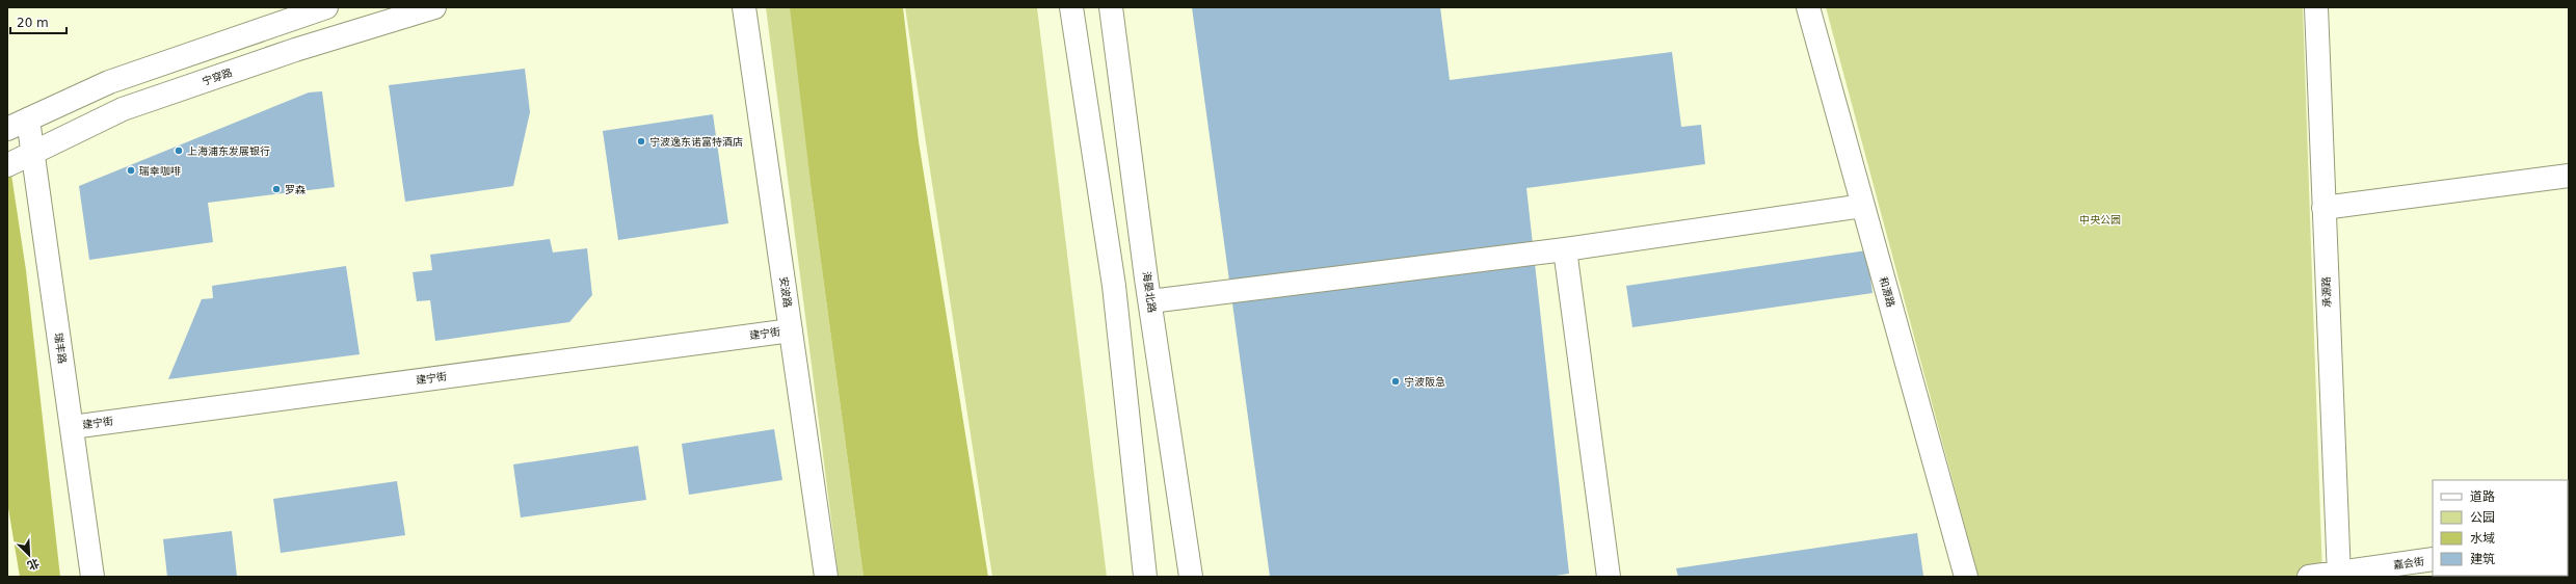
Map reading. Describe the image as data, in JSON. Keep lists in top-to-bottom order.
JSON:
{
  "streets": {
    "street": [
      "宁穿路",
      "安波路",
      "海晏北路",
      "和源路",
      "承源路",
      "建宁街",
      "瑞丰路",
      "嘉会街"
    ]
  },
  "crossings": [
    ["宁穿路", "瑞丰路"],
    ["安波路", "建宁街"],
    ["承源路", "嘉会街"],
    ["建宁街", "瑞丰路"]
  ],
  "parks": ["中央公园"],
  "places": [
    "宁波逸东诺富特酒店",
    "上海浦东发展银行",
    "瑞幸咖啡",
    "罗森",
    "宁波阪急"
  ],
  "legend": [
    "道路",
    "公园",
    "水域",
    "建筑"
  ],
  "scale_bar": "20 m",
  "north": "bottom right"
}
